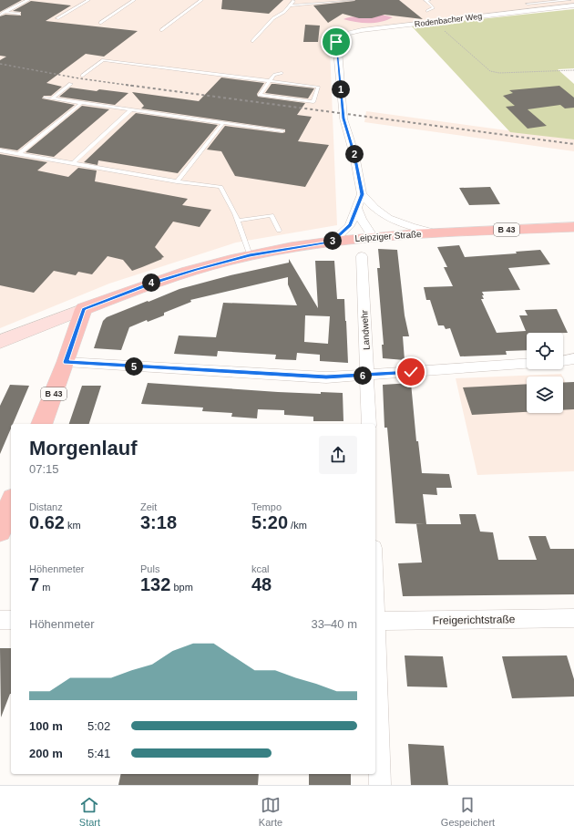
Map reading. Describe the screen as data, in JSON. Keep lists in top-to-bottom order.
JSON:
{
  "streets": {
    "main road": ["B 43", "Leipziger Straße"],
    "street": ["Rodenbacher Weg", "Landwehr", "Freigerichtstraße"]
  },
  "crossings": [
    ["B 43", "Leipziger Straße"]
  ],
  "page": {
    "pins": [
      "1",
      "2",
      "3",
      "4",
      "5",
      "6"
    ],
    "heading": ["Morgenlauf", "07:15"],
    "stats": [
      ["Distanz", "0.62 km"],
      ["Zeit", "3:18"],
      ["Tempo", "5:20 /km"],
      ["Höhenmeter", "7 m"],
      ["Puls", "132 bpm"],
      ["kcal", "48"]
    ],
    "chart": ["Höhenmeter", "33–40 m"],
    "list": [
      {
        "name": "100 m",
        "note": "5:02"
      },
      {
        "name": "200 m",
        "note": "5:41"
      }
    ],
    "tabs": ["Start", "Karte", "Gespeichert"]
  }
}
